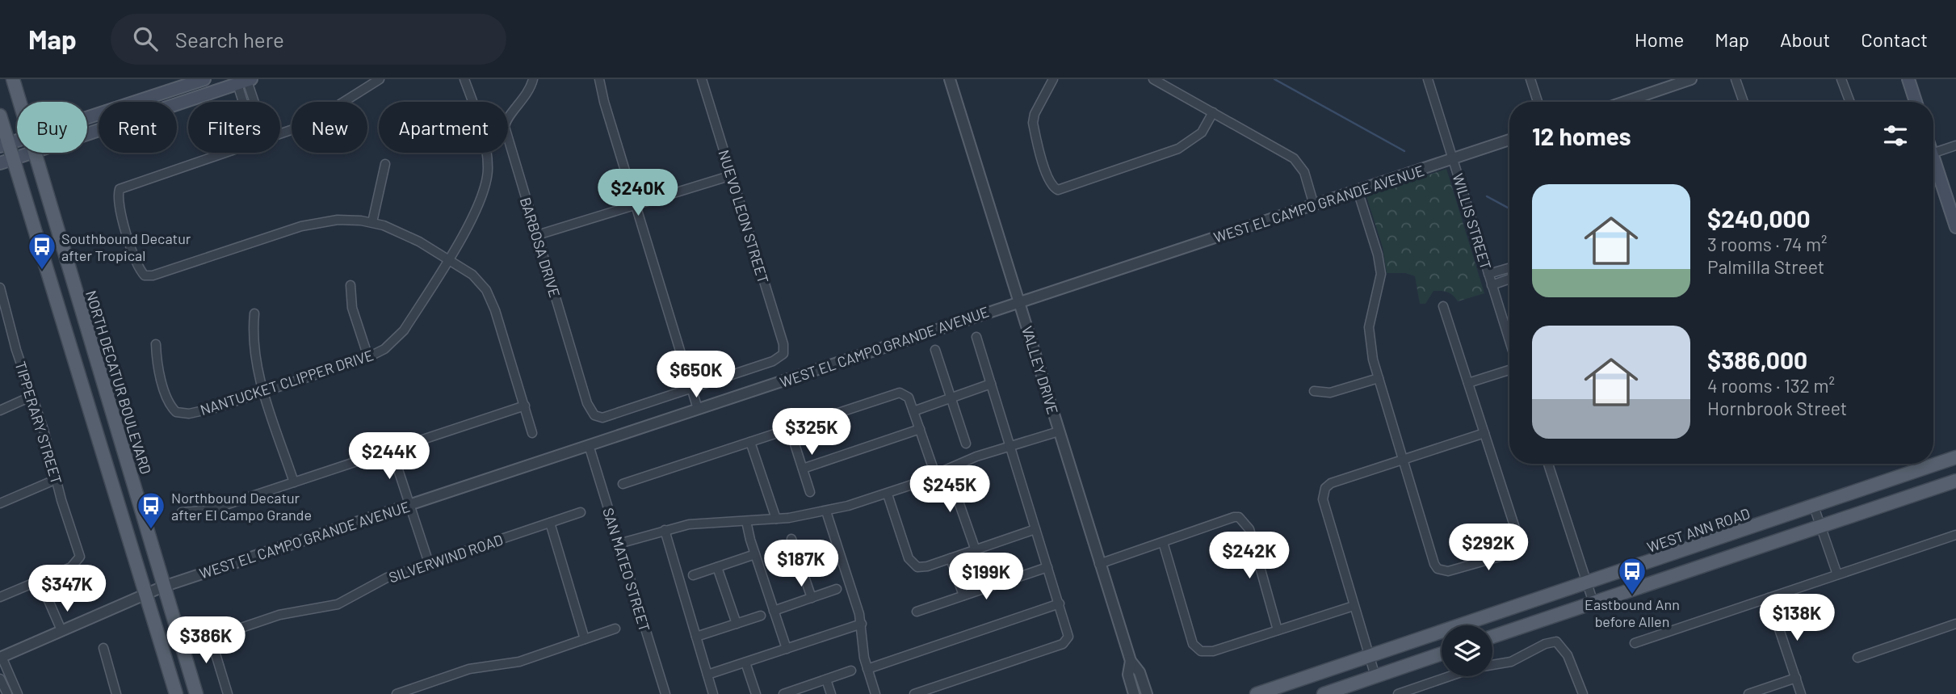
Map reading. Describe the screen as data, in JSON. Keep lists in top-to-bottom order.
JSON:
{
  "streets": {
    "main road": ["NORTH DECATUR BOULEVARD", "WEST ANN ROAD"],
    "street": [
      "WEST EL CAMPO GRANDE AVENUE",
      "NUEVO LEON STREET",
      "WILLIS STREET",
      "BARBOSA DRIVE",
      "VALLEY DRIVE",
      "NANTUCKET CLIPPER DRIVE",
      "TIPPERARY STREET",
      "SILVERWIND ROAD",
      "SAN MATEO STREET"
    ]
  },
  "crossings": [
    ["WEST EL CAMPO GRANDE AVENUE", "WILLIS STREET"],
    ["WEST EL CAMPO GRANDE AVENUE", "VALLEY DRIVE"],
    ["WEST EL CAMPO GRANDE AVENUE", "NORTH DECATUR BOULEVARD"],
    ["WEST EL CAMPO GRANDE AVENUE", "SAN MATEO STREET"],
    ["NUEVO LEON STREET", "BARBOSA DRIVE"]
  ],
  "places": {
    "bus stop": ["Southbound Decatur after Tropical", "Northbound Decatur after El Campo Grande", "Eastbound Ann before Allen"]
  },
  "page": {
    "header": "Map",
    "search": "Search here",
    "nav": [
      "Home",
      "Map",
      "About",
      "Contact"
    ],
    "chip": [
      "Buy",
      "Rent",
      "Filters",
      "New",
      "Apartment"
    ],
    "heading": "12 homes",
    "price": [
      "$240K",
      "$650K",
      "$325K",
      "$244K",
      "$245K",
      "$292K",
      "$242K",
      "$187K",
      "$199K",
      "$347K",
      "$138K",
      "$386K"
    ],
    "list": [
      {
        "name": "$240,000",
        "note": "3 rooms · 74 m² · Palmilla Street"
      },
      {
        "name": "$386,000",
        "note": "4 rooms · 132 m² · Hornbrook Street"
      }
    ]
  }
}
